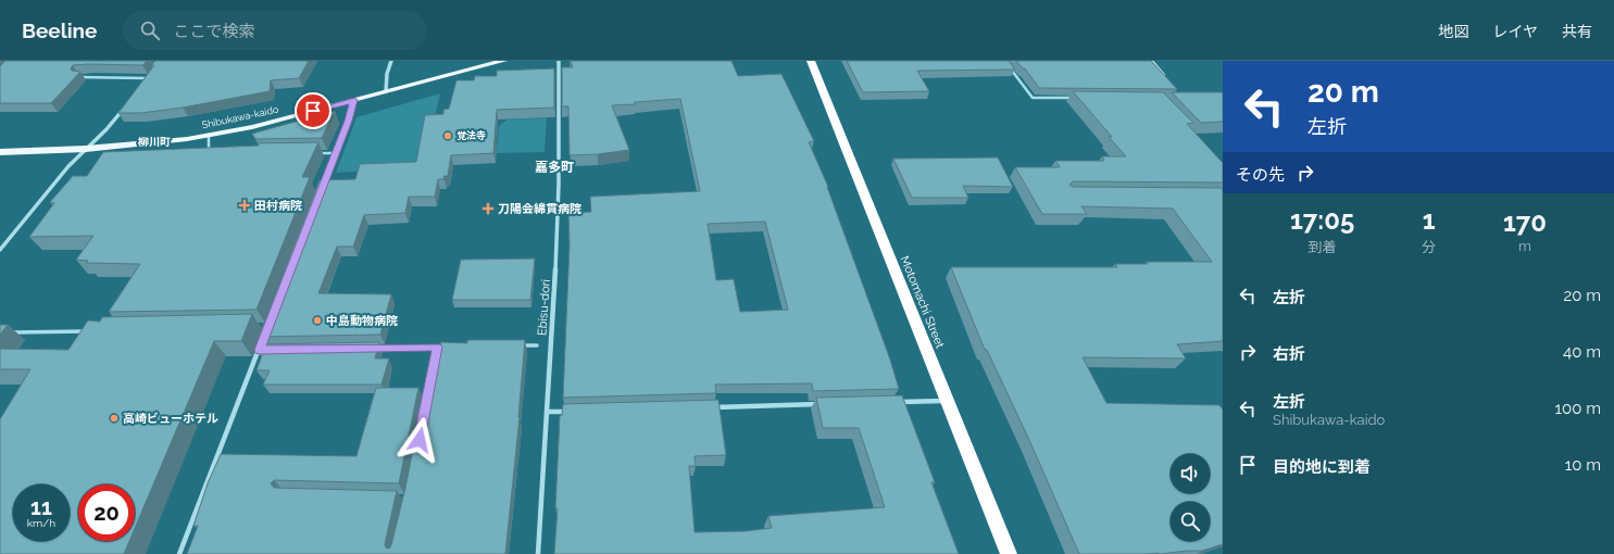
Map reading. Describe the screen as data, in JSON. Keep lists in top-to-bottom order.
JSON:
{
  "streets": {
    "highway": ["Motomachi Street"],
    "main road": ["Shibukawa-kaido"],
    "street": ["Ebisu-dori"]
  },
  "districts": ["柳川町", "嘉多町"],
  "places": {
    "other": ["覚法寺", "中島動物病院", "高崎ビューホテル"],
    "health": ["田村病院", "刀陽会綿貫病院"]
  },
  "page": {
    "header": "Beeline",
    "search": "ここで検索",
    "nav": ["地図", "レイヤ", "共有"],
    "turn": ["20 m", "左折"],
    "then": "その先",
    "eta": [
      "17:05",
      "到着",
      "1",
      "分",
      "170",
      "m"
    ],
    "list": [
      {
        "name": "左折",
        "value": "20 m"
      },
      {
        "name": "右折",
        "value": "40 m"
      },
      {
        "name": "左折",
        "note": "Shibukawa-kaido",
        "value": "100 m"
      },
      {
        "name": "目的地に到着",
        "value": "10 m"
      }
    ],
    "speed": "11 km/h",
    "limit": "20"
  }
}
